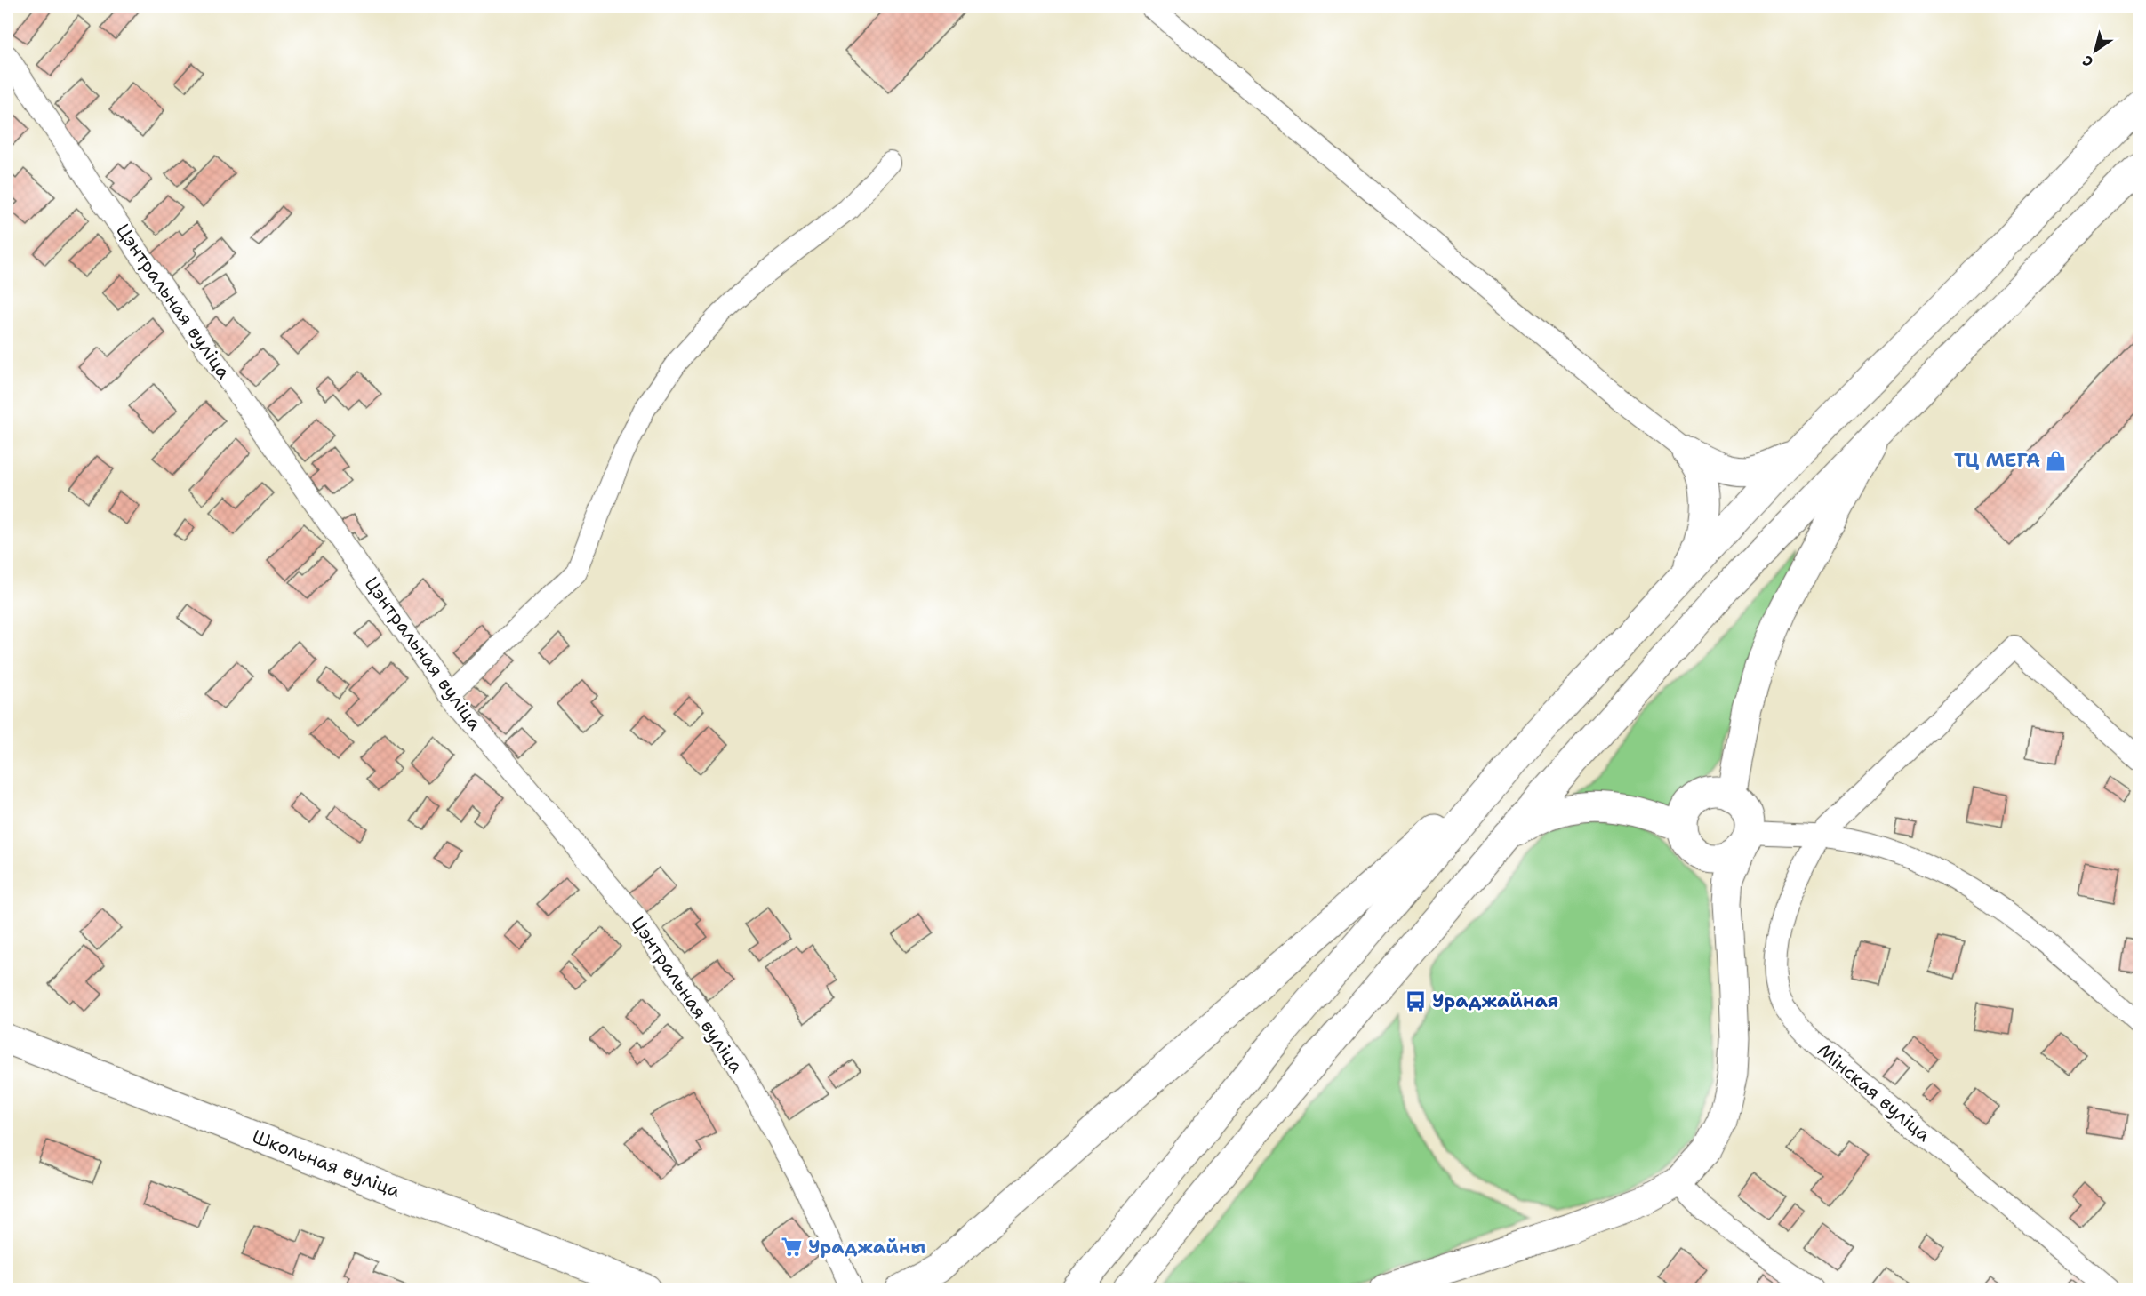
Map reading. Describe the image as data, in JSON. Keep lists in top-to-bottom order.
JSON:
{
  "streets": {
    "main road": ["Школьная вуліца"],
    "street": ["Цэнтральная вуліца", "Мінская вуліца"]
  },
  "places": {
    "shop": ["ТЦ МЕГА"],
    "bus stop": ["Ураджайная"],
    "supermarket": ["Ураджайны"]
  },
  "north": "bottom left"
}
